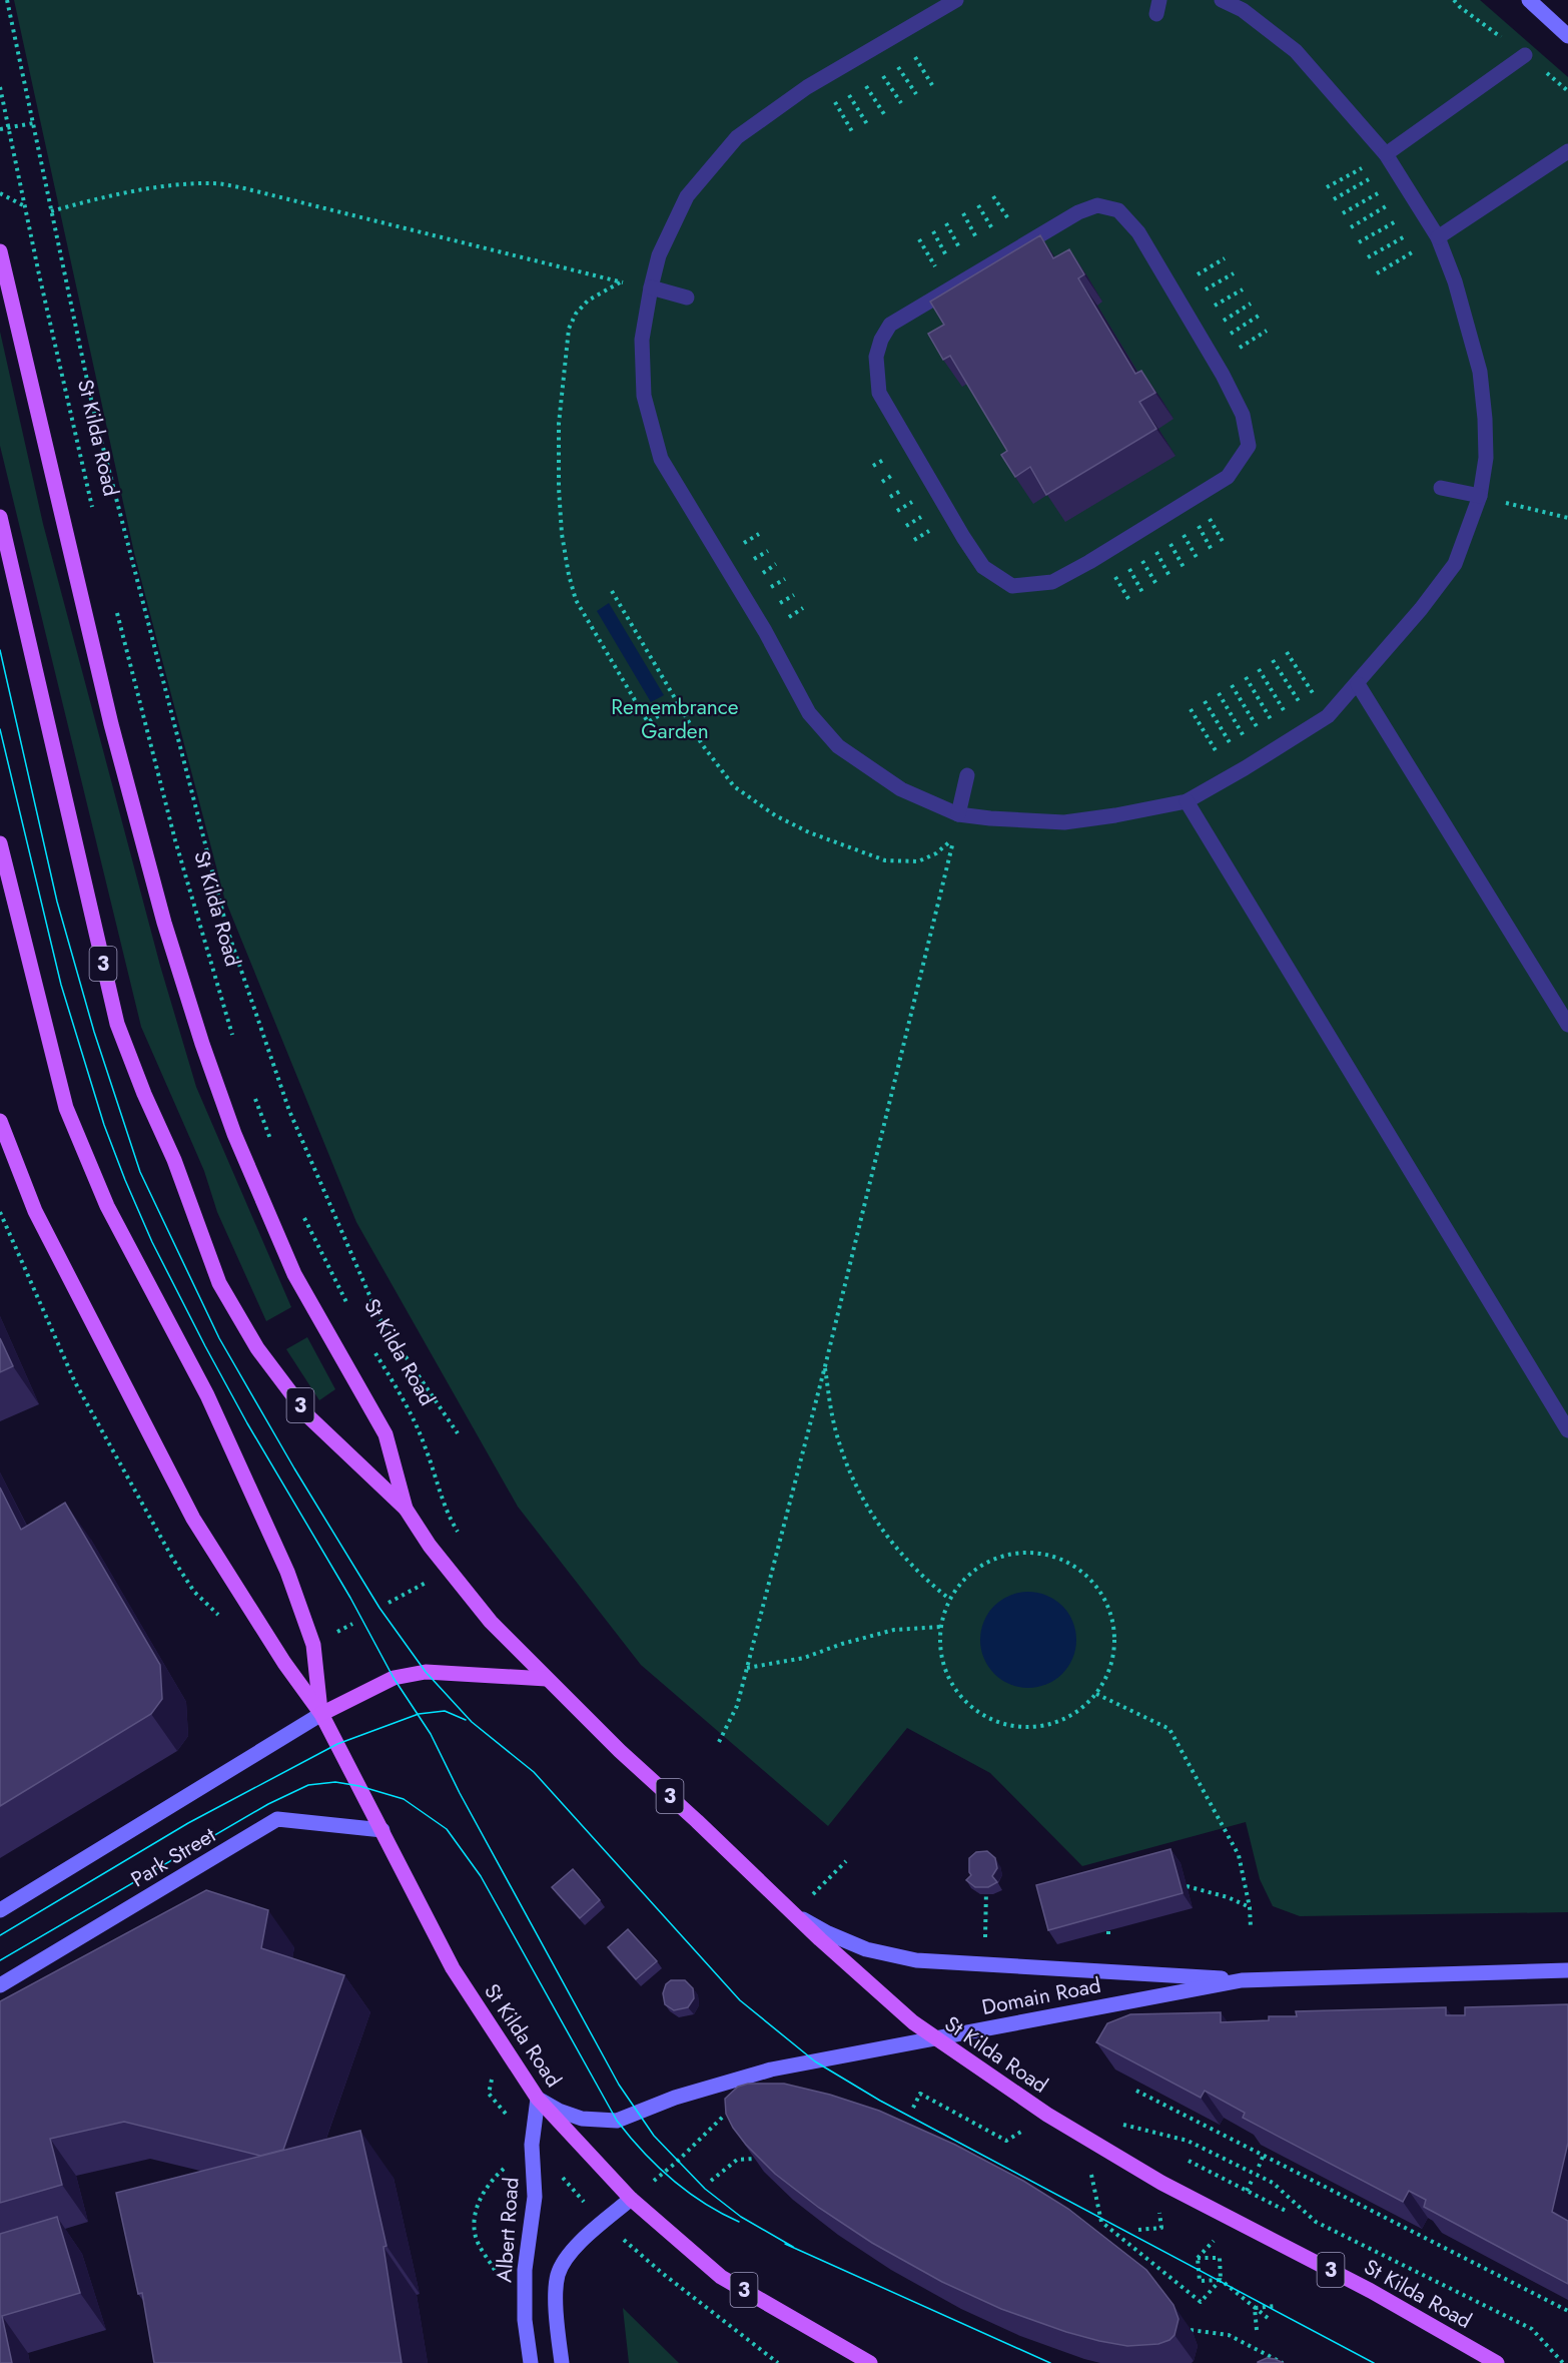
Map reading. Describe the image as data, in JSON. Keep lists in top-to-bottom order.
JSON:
{
  "streets": {
    "main road": ["St Kilda Road", "3"],
    "street": ["Park Street", "Domain Road", "Albert Road"]
  },
  "crossings": [
    ["St Kilda Road", "Park Street"],
    ["St Kilda Road", "Domain Road"],
    ["St Kilda Road", "Albert Road"],
    ["Domain Road", "Albert Road"]
  ],
  "parks": ["Remembrance Garden"]
}
